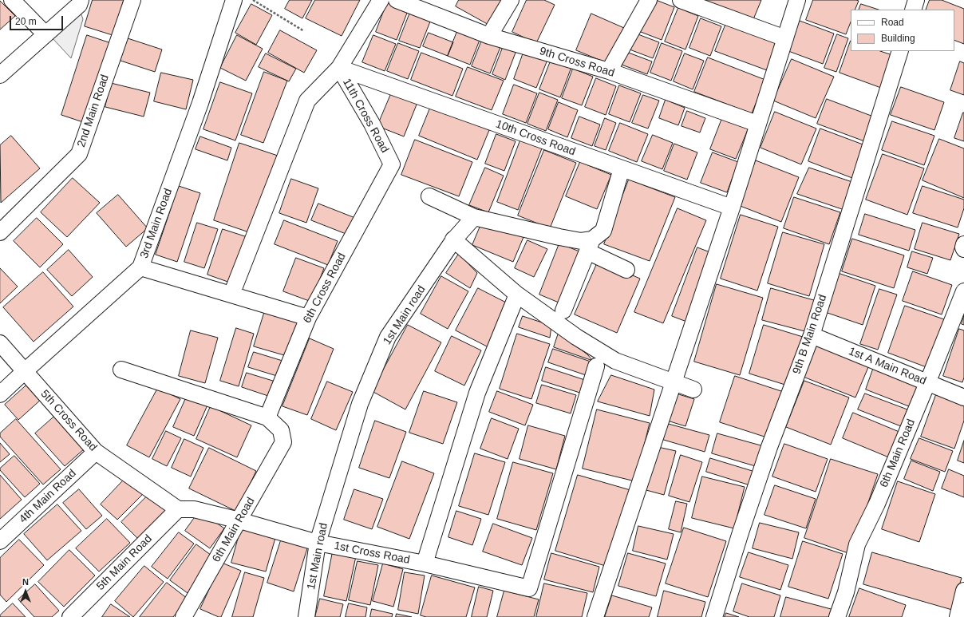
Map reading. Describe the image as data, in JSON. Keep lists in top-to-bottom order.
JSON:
{
  "streets": {
    "street": [
      "9th Cross Road",
      "2nd Main Road",
      "11th Cross Road",
      "10th Cross Road",
      "3rd Main Road",
      "6th Cross Road",
      "1st Main road",
      "9th B Main Road",
      "1st A Main Road",
      "5th Cross Road",
      "6th Main Road",
      "4th Main Road",
      "1st Cross Road",
      "5th Main Road"
    ]
  },
  "crossings": [
    ["11th Cross Road", "10th Cross Road"],
    ["11th Cross Road", "6th Cross Road"],
    ["3rd Main Road", "5th Cross Road"],
    ["6th Cross Road", "6th Main Road"],
    ["1st Main road", "1st Cross Road"],
    ["9th B Main Road", "1st A Main Road"],
    ["1st A Main Road", "6th Main Road"],
    ["5th Cross Road", "4th Main Road"],
    ["5th Cross Road", "1st Cross Road"],
    ["5th Cross Road", "5th Main Road"],
    ["6th Main Road", "1st Cross Road"],
    ["1st Cross Road", "5th Main Road"]
  ],
  "legend": ["Road", "Building"],
  "scale_bar": "20 m",
  "north": "top"
}
